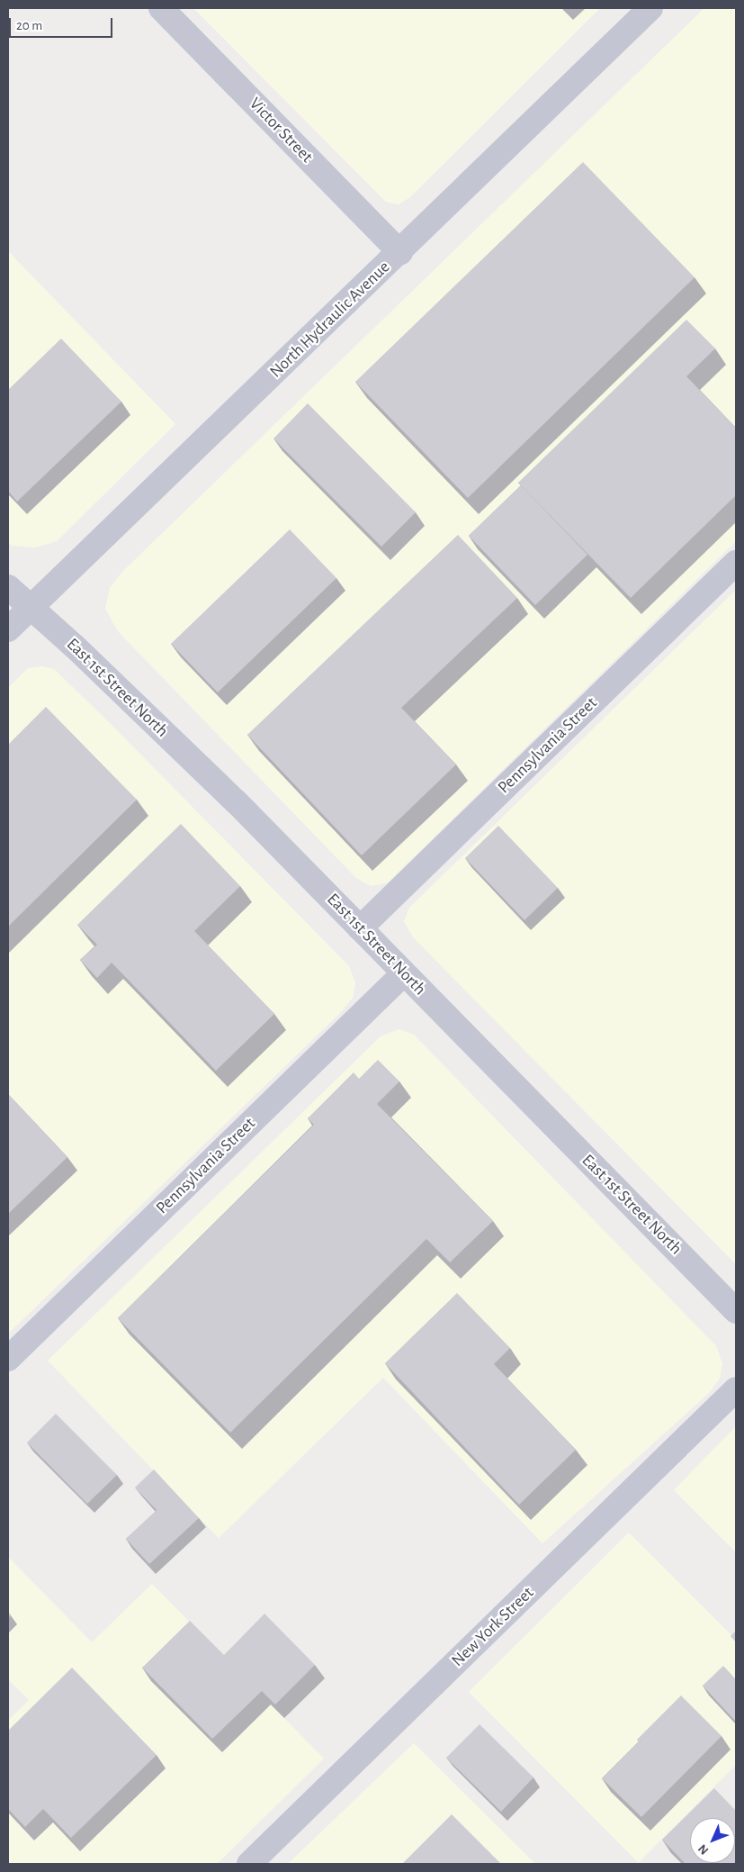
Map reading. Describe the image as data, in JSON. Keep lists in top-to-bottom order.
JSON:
{
  "streets": {
    "street": [
      "Victor Street",
      "North Hydraulic Avenue",
      "East 1st Street North",
      "Pennsylvania Street",
      "New York Street"
    ]
  },
  "crossings": [
    ["Victor Street", "North Hydraulic Avenue"],
    ["North Hydraulic Avenue", "East 1st Street North"],
    ["East 1st Street North", "Pennsylvania Street"]
  ],
  "scale_bar": "20 m",
  "north": "bottom left"
}
